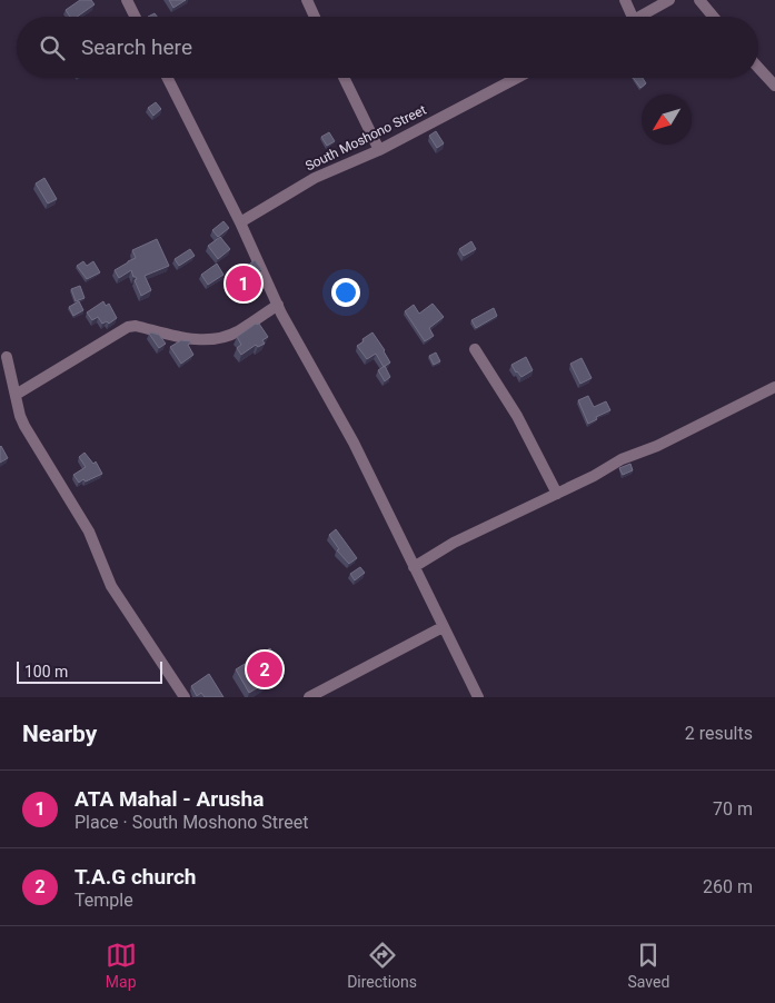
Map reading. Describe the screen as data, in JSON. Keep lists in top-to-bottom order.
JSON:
{
  "streets": {
    "street": ["South Moshono Street"]
  },
  "scale_bar": "100 m",
  "north": "bottom left",
  "page": {
    "search": "Search here",
    "pins": ["1", "2"],
    "scale": "100 m",
    "heading": ["Nearby", "2 results"],
    "list": [
      {
        "mark": "1",
        "name": "ATA Mahal - Arusha",
        "note": "Place · South Moshono Street",
        "value": "70 m"
      },
      {
        "mark": "2",
        "name": "T.A.G church",
        "note": "Temple",
        "value": "260 m"
      }
    ],
    "nav": ["Map", "Directions", "Saved"]
  }
}
